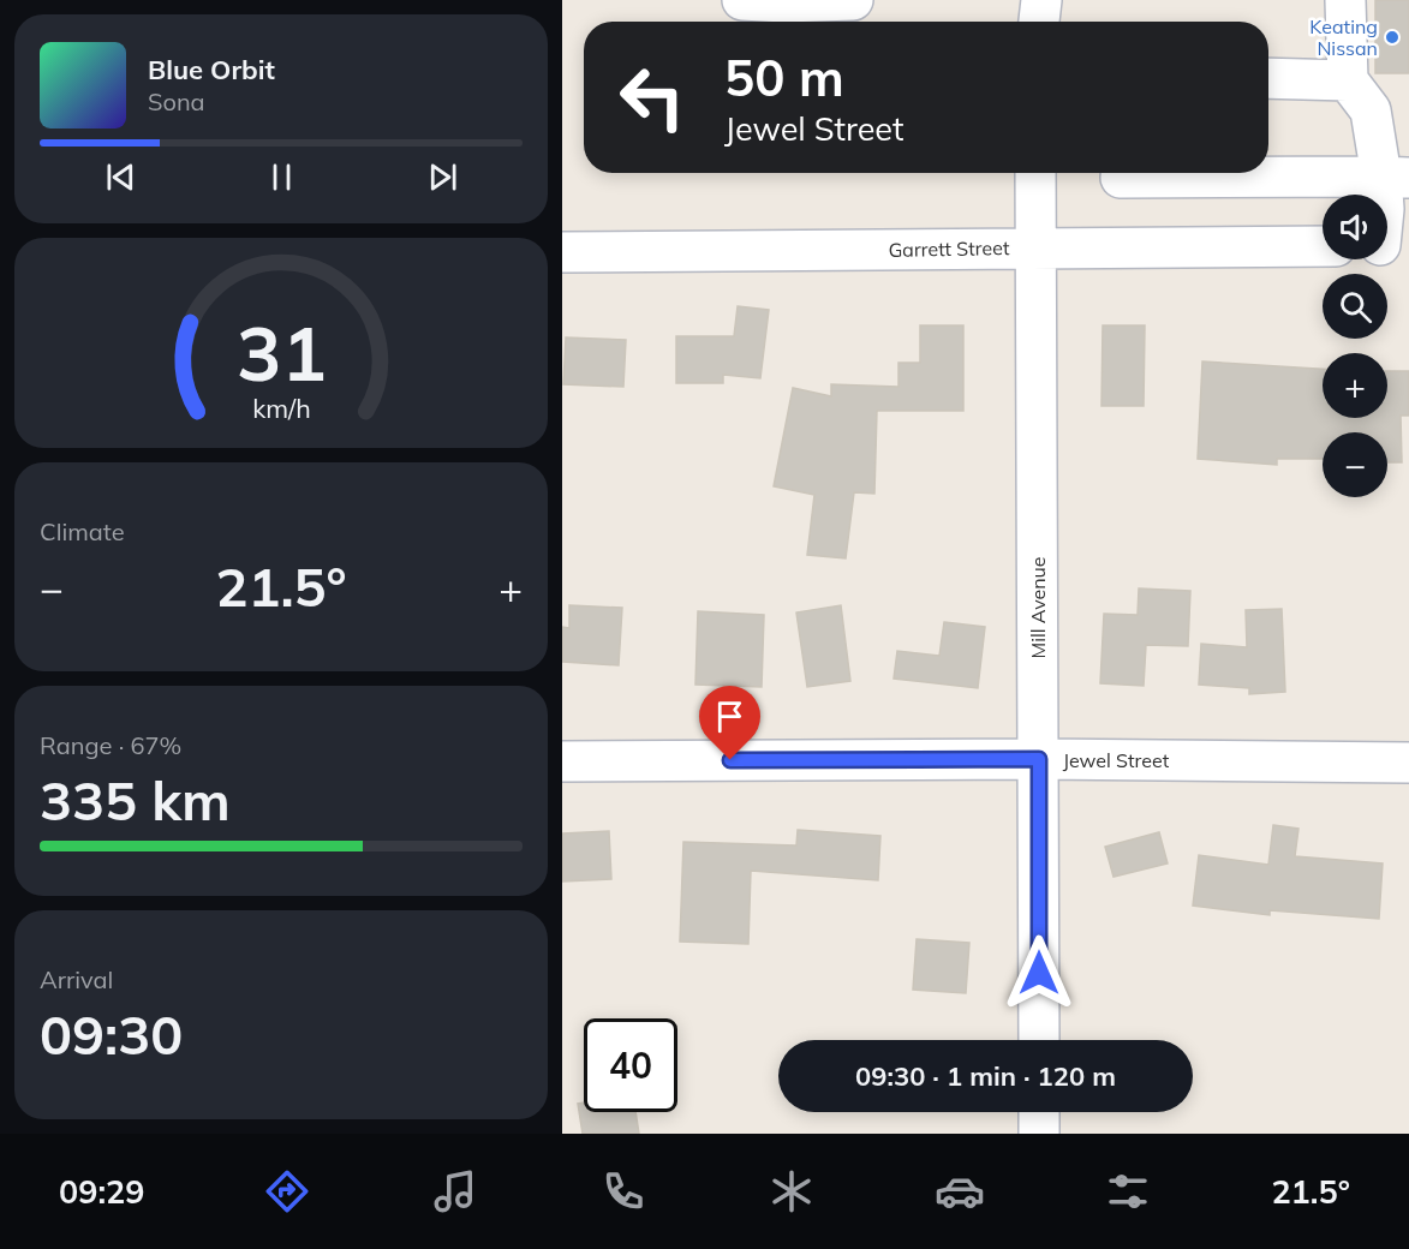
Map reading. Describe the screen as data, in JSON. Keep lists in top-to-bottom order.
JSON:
{
  "streets": {
    "street": ["Garrett Street", "Mill Avenue", "Jewel Street"]
  },
  "crossings": [
    ["Garrett Street", "Mill Avenue"],
    ["Mill Avenue", "Jewel Street"]
  ],
  "places": ["Keating Nissan"],
  "page": {
    "turn": ["50 m", "Jewel Street"],
    "song": ["Blue Orbit", "Sona"],
    "map_buttons": ["+", "−"],
    "tile": [
      "Climate",
      ["Range · 67%", "335 km"],
      ["Arrival", "09:30"]
    ],
    "heat": ["−", "21.5°", "+"],
    "limit": "40",
    "trip": "09:30 · 1 min · 120 m",
    "tabs": ["09:29", "21.5°"],
    "gauge": ["31", "km/h"]
  }
}
